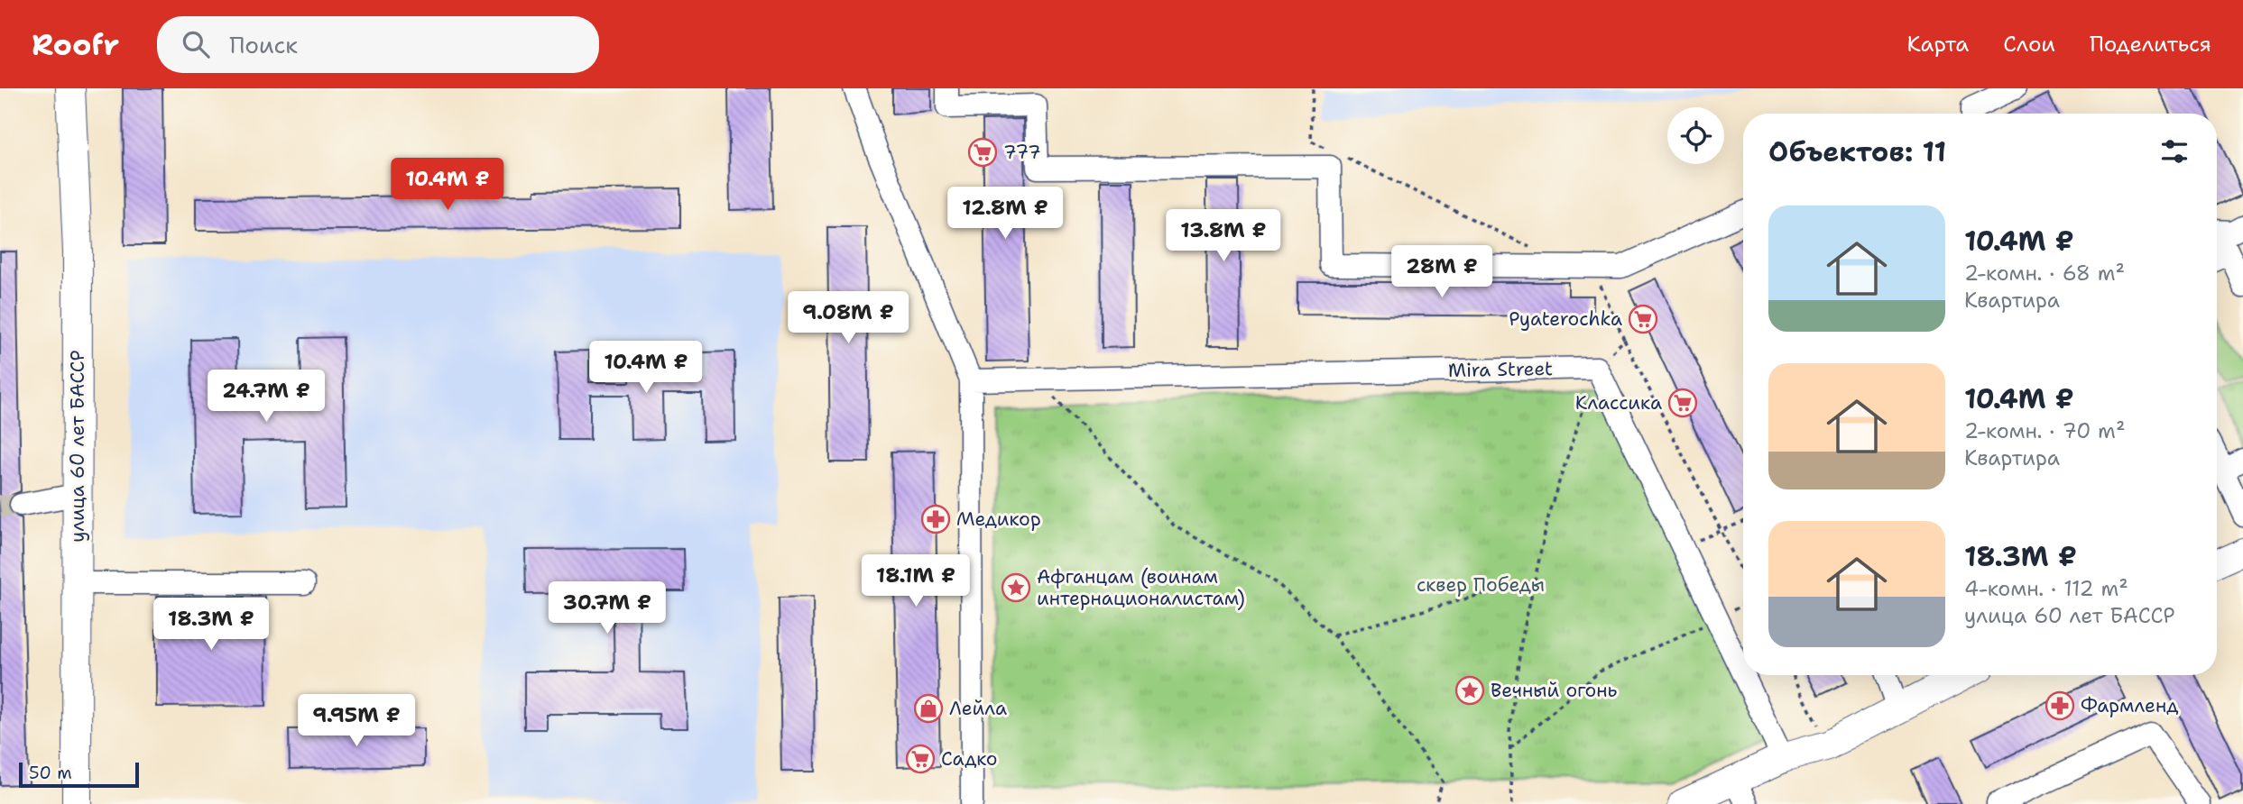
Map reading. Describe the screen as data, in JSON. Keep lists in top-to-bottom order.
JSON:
{
  "streets": {
    "main road": ["улица 60 лет БАССР"],
    "street": ["Mira Street"]
  },
  "parks": ["сквер Победы"],
  "places": {
    "supermarket": [
      "777",
      "Pyaterochka",
      "Классика",
      "Садко"
    ],
    "pharmacy": ["Медикор", "Фармленд"],
    "place": ["Афганцам (воинам интернационалистам)", "Вечный огонь"],
    "shop": ["Лейла"]
  },
  "scale_bar": "50 m",
  "page": {
    "header": "Roofr",
    "search": "Поиск",
    "nav": ["Карта", "Слои", "Поделиться"],
    "heading": "Объектов: 11",
    "price": [
      "10.4M ₽",
      "12.8M ₽",
      "13.8M ₽",
      "28M ₽",
      "9.08M ₽",
      "10.4M ₽",
      "24.7M ₽",
      "18.1M ₽",
      "30.7M ₽",
      "18.3M ₽",
      "9.95M ₽"
    ],
    "list": [
      {
        "name": "10.4M ₽",
        "note": "2-комн. · 68 m² · Квартира"
      },
      {
        "name": "10.4M ₽",
        "note": "2-комн. · 70 m² · Квартира"
      },
      {
        "name": "18.3M ₽",
        "note": "4-комн. · 112 m² · улица 60 лет БАССР"
      }
    ],
    "scale": "50 m"
  }
}
